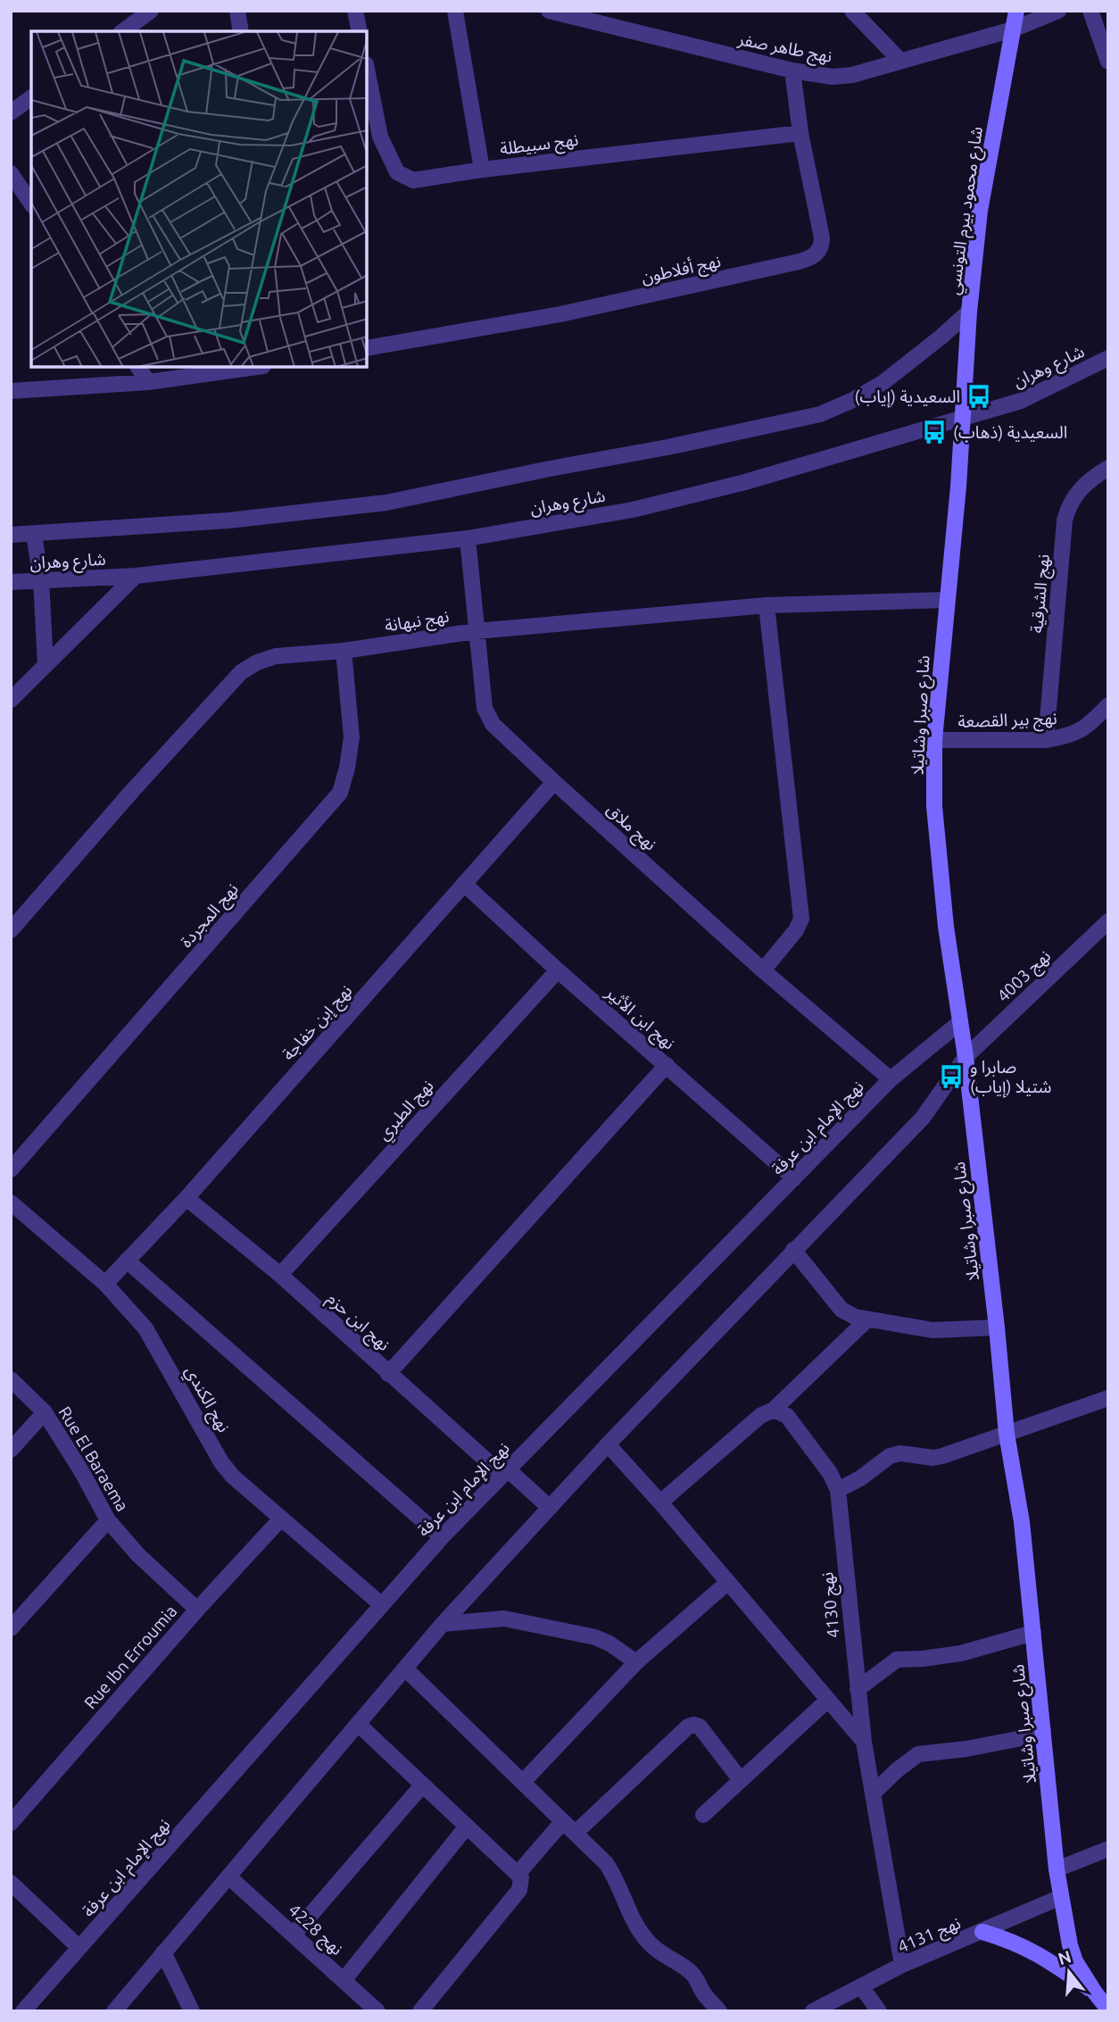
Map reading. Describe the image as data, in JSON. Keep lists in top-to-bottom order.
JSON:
{
  "streets": {
    "main road": ["شارع محمود بيرم التونسي", "شارع صبرا وشاتيلا"],
    "street": [
      "نهج طاهر صفر",
      "نهج سبيطلة",
      "نهج أفلاطون",
      "شارع وهران",
      "نهج الشرقية",
      "نهج نبهانة",
      "نهج بير القصعة",
      "نهج ملاق",
      "نهج المجردة",
      "نهج 4003",
      "نهج ابن الأثير",
      "نهج إبن خفاجة",
      "نهج الطبري",
      "نهج الإمام ابن عرفة",
      "نهج ابن حزم",
      "نهج الكندي",
      "Rue El Baraema",
      "نهج 4130",
      "Rue Ibn Erroumia",
      "نهج 4228",
      "نهج 4131"
    ]
  },
  "crossings": [
    ["نهج طاهر صفر", "شارع محمود بيرم التونسي"],
    ["نهج طاهر صفر", "نهج أفلاطون"],
    ["نهج سبيطلة", "نهج أفلاطون"],
    ["شارع محمود بيرم التونسي", "شارع وهران"],
    ["شارع محمود بيرم التونسي", "شارع صبرا وشاتيلا"],
    ["شارع وهران", "شارع صبرا وشاتيلا"],
    ["شارع وهران", "نهج ملاق"],
    ["نهج الشرقية", "نهج بير القصعة"],
    ["نهج نبهانة", "شارع صبرا وشاتيلا"],
    ["نهج نبهانة", "نهج ملاق"],
    ["نهج نبهانة", "نهج المجردة"],
    ["شارع صبرا وشاتيلا", "نهج بير القصعة"],
    ["شارع صبرا وشاتيلا", "نهج 4003"],
    ["شارع صبرا وشاتيلا", "نهج الإمام ابن عرفة"],
    ["شارع صبرا وشاتيلا", "نهج 4131"],
    ["نهج ملاق", "نهج إبن خفاجة"],
    ["نهج ملاق", "نهج الإمام ابن عرفة"],
    ["نهج 4003", "نهج ابن حزم"],
    ["نهج 4003", "نهج 4228"],
    ["نهج ابن الأثير", "نهج إبن خفاجة"],
    ["نهج ابن الأثير", "نهج الطبري"],
    ["نهج ابن الأثير", "نهج الإمام ابن عرفة"],
    ["نهج إبن خفاجة", "نهج ابن حزم"],
    ["نهج إبن خفاجة", "نهج الكندي"],
    ["نهج الطبري", "نهج ابن حزم"],
    ["نهج الإمام ابن عرفة", "نهج ابن حزم"],
    ["نهج الإمام ابن عرفة", "نهج الكندي"],
    ["نهج الكندي", "Rue Ibn Erroumia"],
    ["Rue El Baraema", "Rue Ibn Erroumia"],
    ["نهج 4130", "نهج 4131"]
  ],
  "places": {
    "bus stop": ["السعيدية (إياب)", "السعيدية (ذهاب)", "صابرا و شتيلا (إياب)"]
  },
  "north": "top"
}
